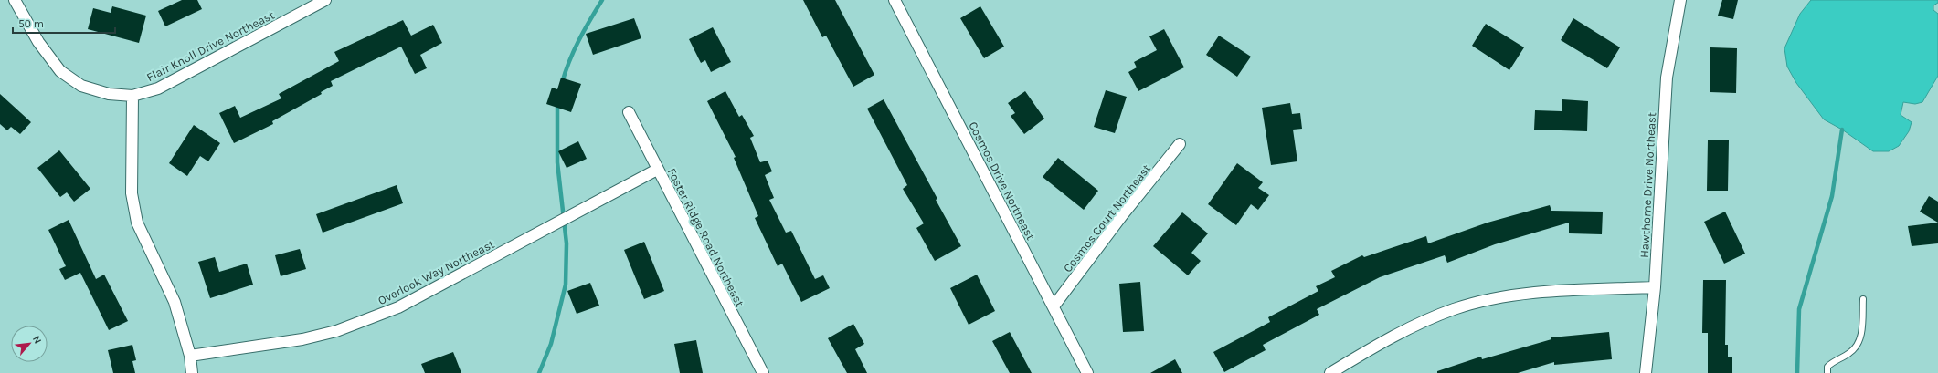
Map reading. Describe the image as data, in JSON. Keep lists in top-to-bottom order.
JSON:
{
  "streets": {
    "street": [
      "Flair Knoll Drive Northeast",
      "Cosmos Drive Northeast",
      "Hawthorne Drive Northeast",
      "Cosmos Court Northeast",
      "Foster Ridge Road Northeast",
      "Overlook Way Northeast"
    ]
  },
  "crossings": [
    ["Cosmos Drive Northeast", "Cosmos Court Northeast"],
    ["Foster Ridge Road Northeast", "Overlook Way Northeast"]
  ],
  "scale_bar": "50 m",
  "north": "top right"
}
